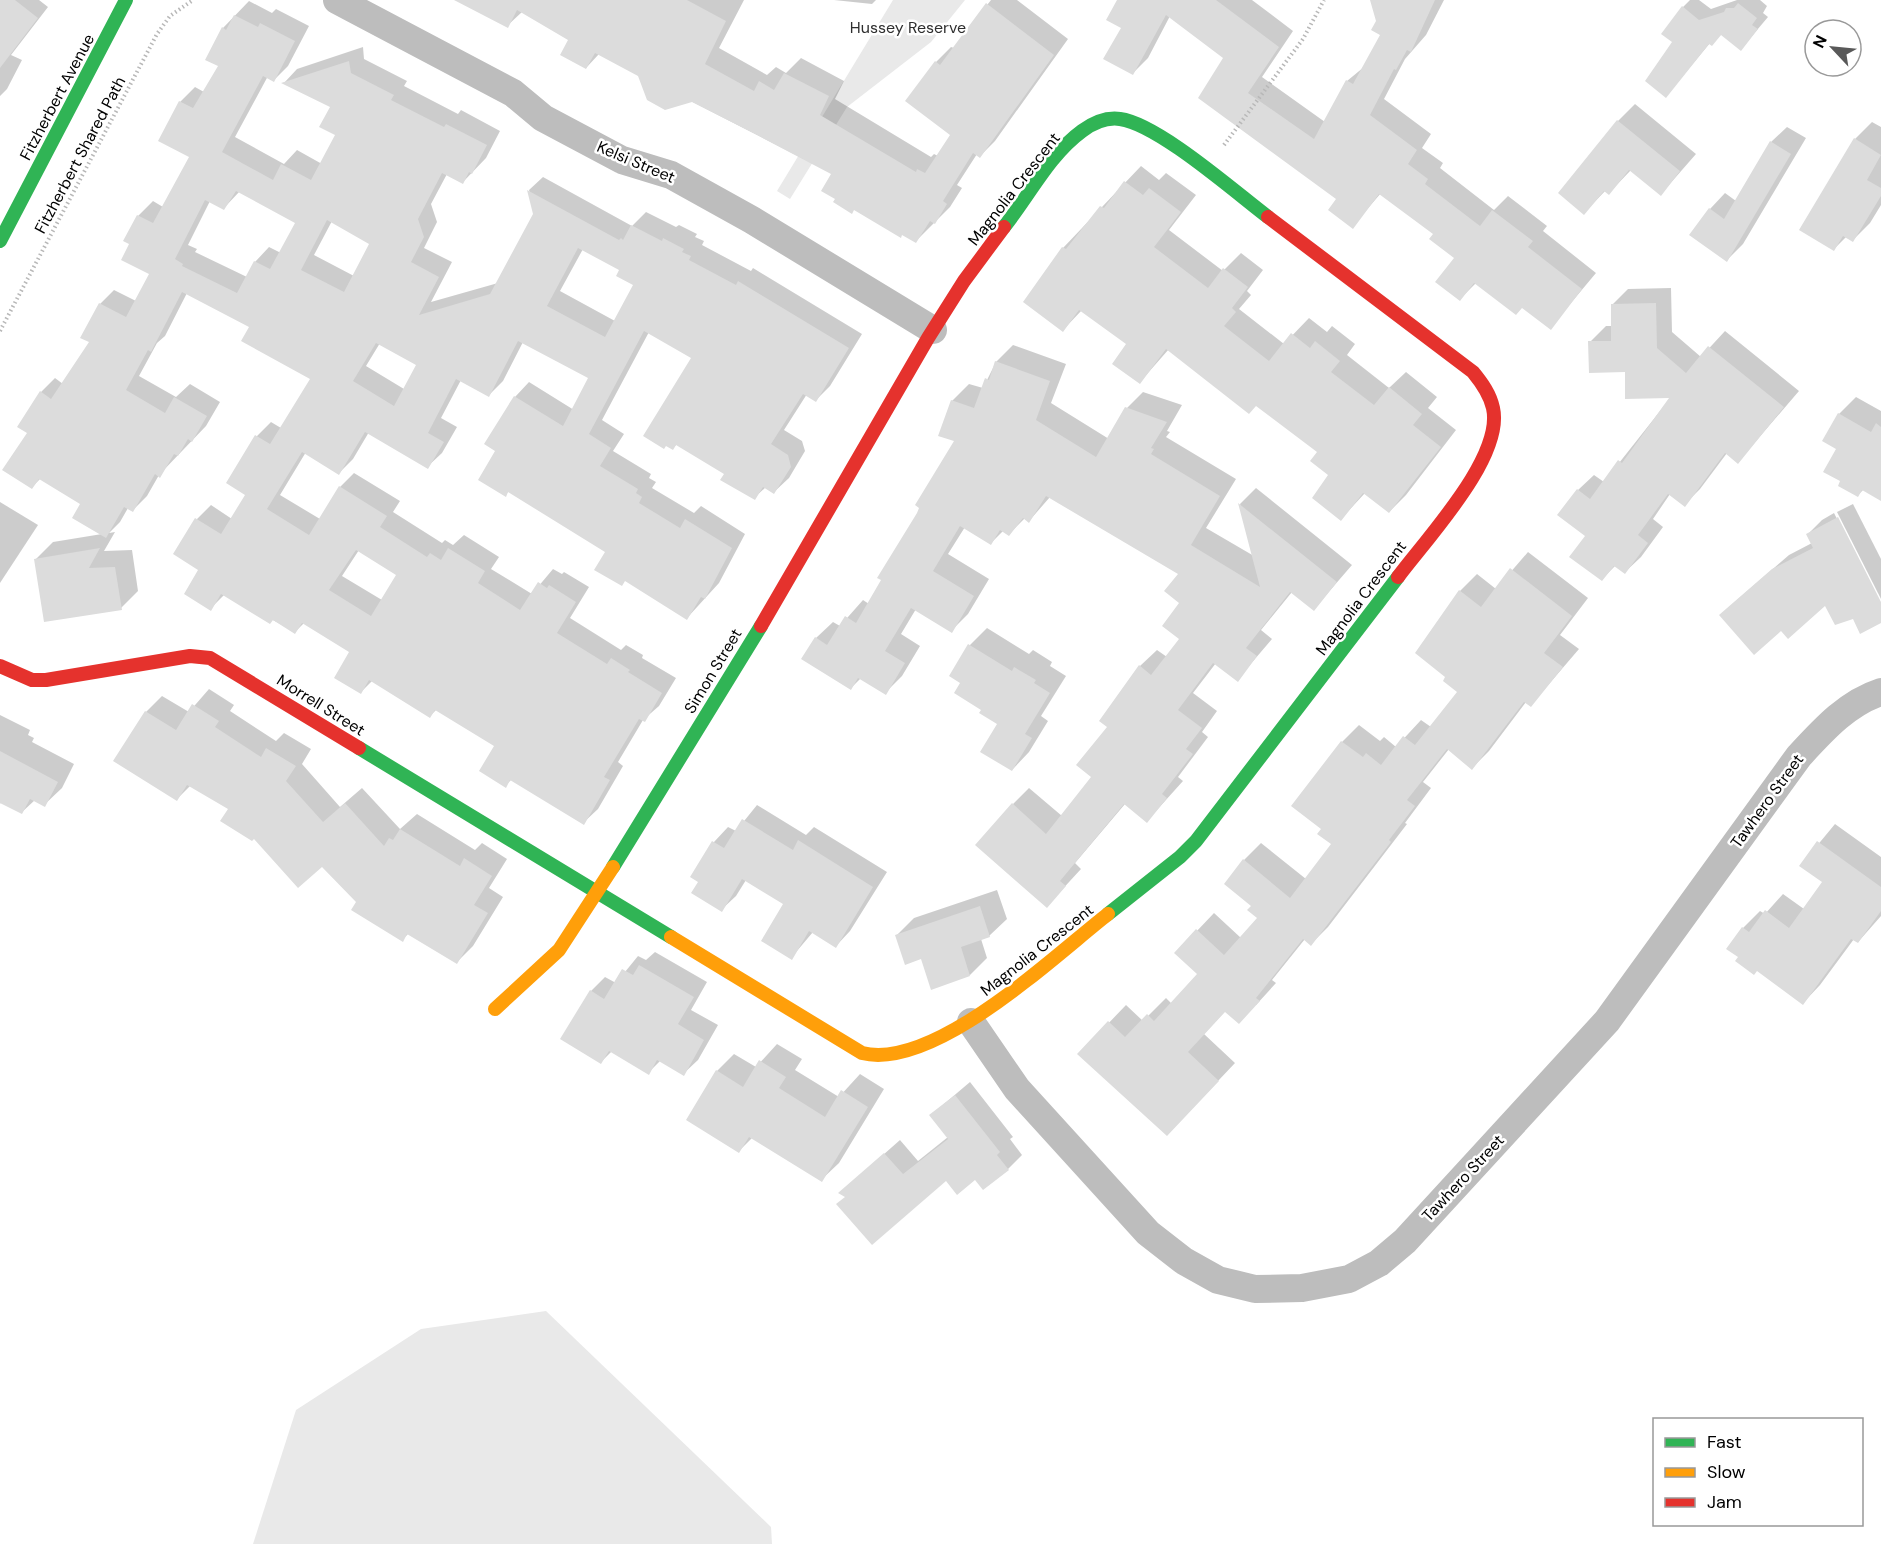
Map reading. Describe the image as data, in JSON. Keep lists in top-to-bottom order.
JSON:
{
  "streets": {
    "street": [
      "Fitzherbert Avenue",
      "Kelsi Street",
      "Magnolia Crescent",
      "Simon Street",
      "Morrell Street",
      "Tawhero Street"
    ],
    "path": ["Fitzherbert Shared Path"]
  },
  "crossings": [
    ["Kelsi Street", "Magnolia Crescent"],
    ["Kelsi Street", "Simon Street"],
    ["Magnolia Crescent", "Simon Street"],
    ["Magnolia Crescent", "Morrell Street"],
    ["Magnolia Crescent", "Tawhero Street"],
    ["Simon Street", "Morrell Street"]
  ],
  "parks": ["Hussey Reserve"],
  "legend": ["Fast", "Slow", "Jam"],
  "north": "top left"
}
